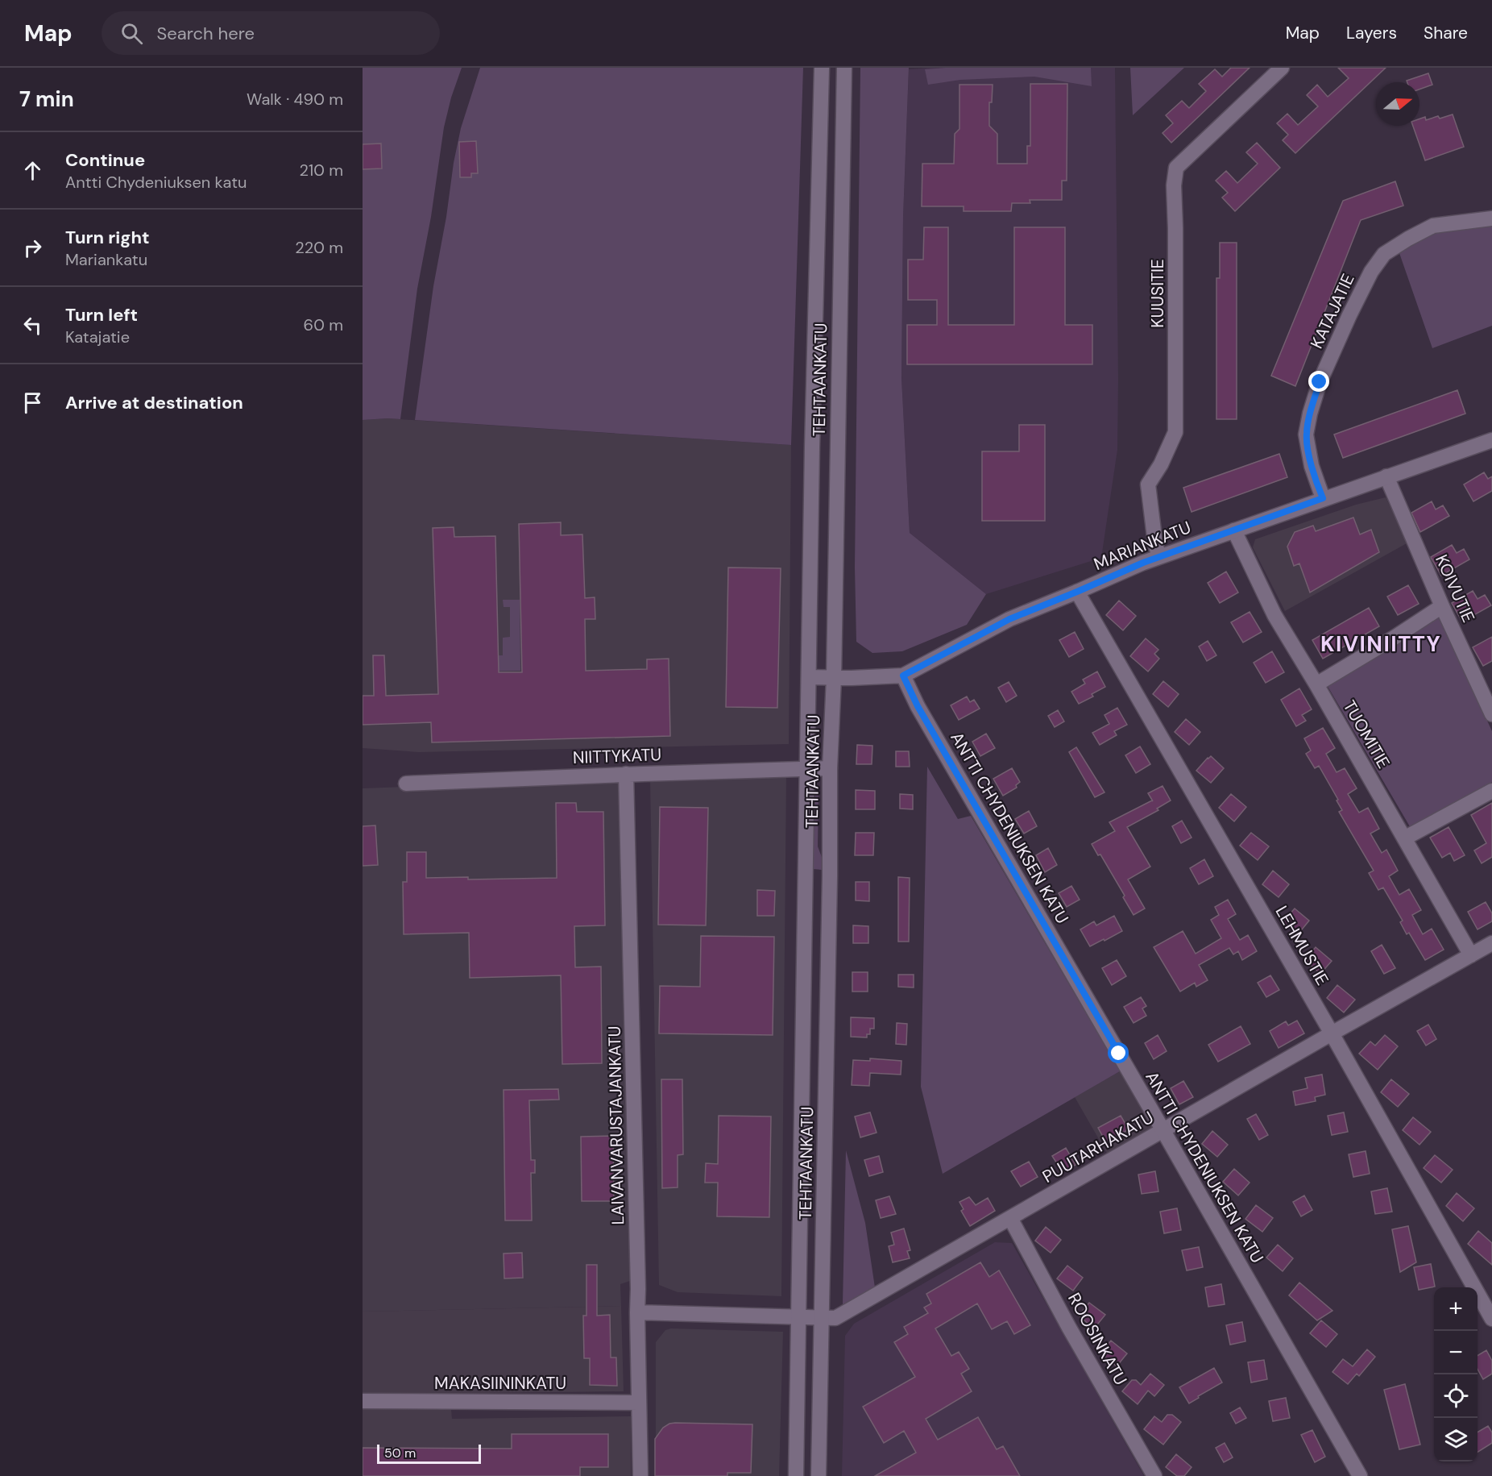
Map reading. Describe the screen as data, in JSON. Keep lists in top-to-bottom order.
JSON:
{
  "streets": {
    "street": [
      "KUUSITIE",
      "KATAJATIE",
      "TEHTAANKATU",
      "MARIANKATU",
      "KOIVUTIE",
      "TUOMITIE",
      "NIITTYKATU",
      "ANTTI CHYDENIUKSEN KATU",
      "LEHMUSTIE",
      "LAIVANVARUSTAJANKATU",
      "PUUTARHAKATU",
      "ROOSINKATU",
      "MAKASIININKATU"
    ]
  },
  "crossings": [
    ["KUUSITIE", "MARIANKATU"],
    ["KATAJATIE", "MARIANKATU"],
    ["TEHTAANKATU", "MARIANKATU"],
    ["TEHTAANKATU", "NIITTYKATU"],
    ["TEHTAANKATU", "PUUTARHAKATU"],
    ["MARIANKATU", "KOIVUTIE"],
    ["MARIANKATU", "TUOMITIE"],
    ["MARIANKATU", "ANTTI CHYDENIUKSEN KATU"],
    ["MARIANKATU", "LEHMUSTIE"],
    ["TUOMITIE", "PUUTARHAKATU"],
    ["NIITTYKATU", "LAIVANVARUSTAJANKATU"],
    ["ANTTI CHYDENIUKSEN KATU", "PUUTARHAKATU"],
    ["LEHMUSTIE", "PUUTARHAKATU"],
    ["LAIVANVARUSTAJANKATU", "PUUTARHAKATU"],
    ["LAIVANVARUSTAJANKATU", "MAKASIININKATU"],
    ["PUUTARHAKATU", "ROOSINKATU"]
  ],
  "districts": ["KIVINIITTY"],
  "scale_bar": "50 m",
  "north": "right",
  "page": {
    "header": "Map",
    "search": "Search here",
    "nav": ["Map", "Layers", "Share"],
    "heading": ["7 min", "Walk · 490 m"],
    "list": [
      ["Continue", "Antti Chydeniuksen katu", "210 m"],
      ["Turn right", "Mariankatu", "220 m"],
      ["Turn left", "Katajatie", "60 m"],
      "Arrive at destination"
    ],
    "map_buttons": ["+", "−"],
    "scale": "50 m"
  }
}
